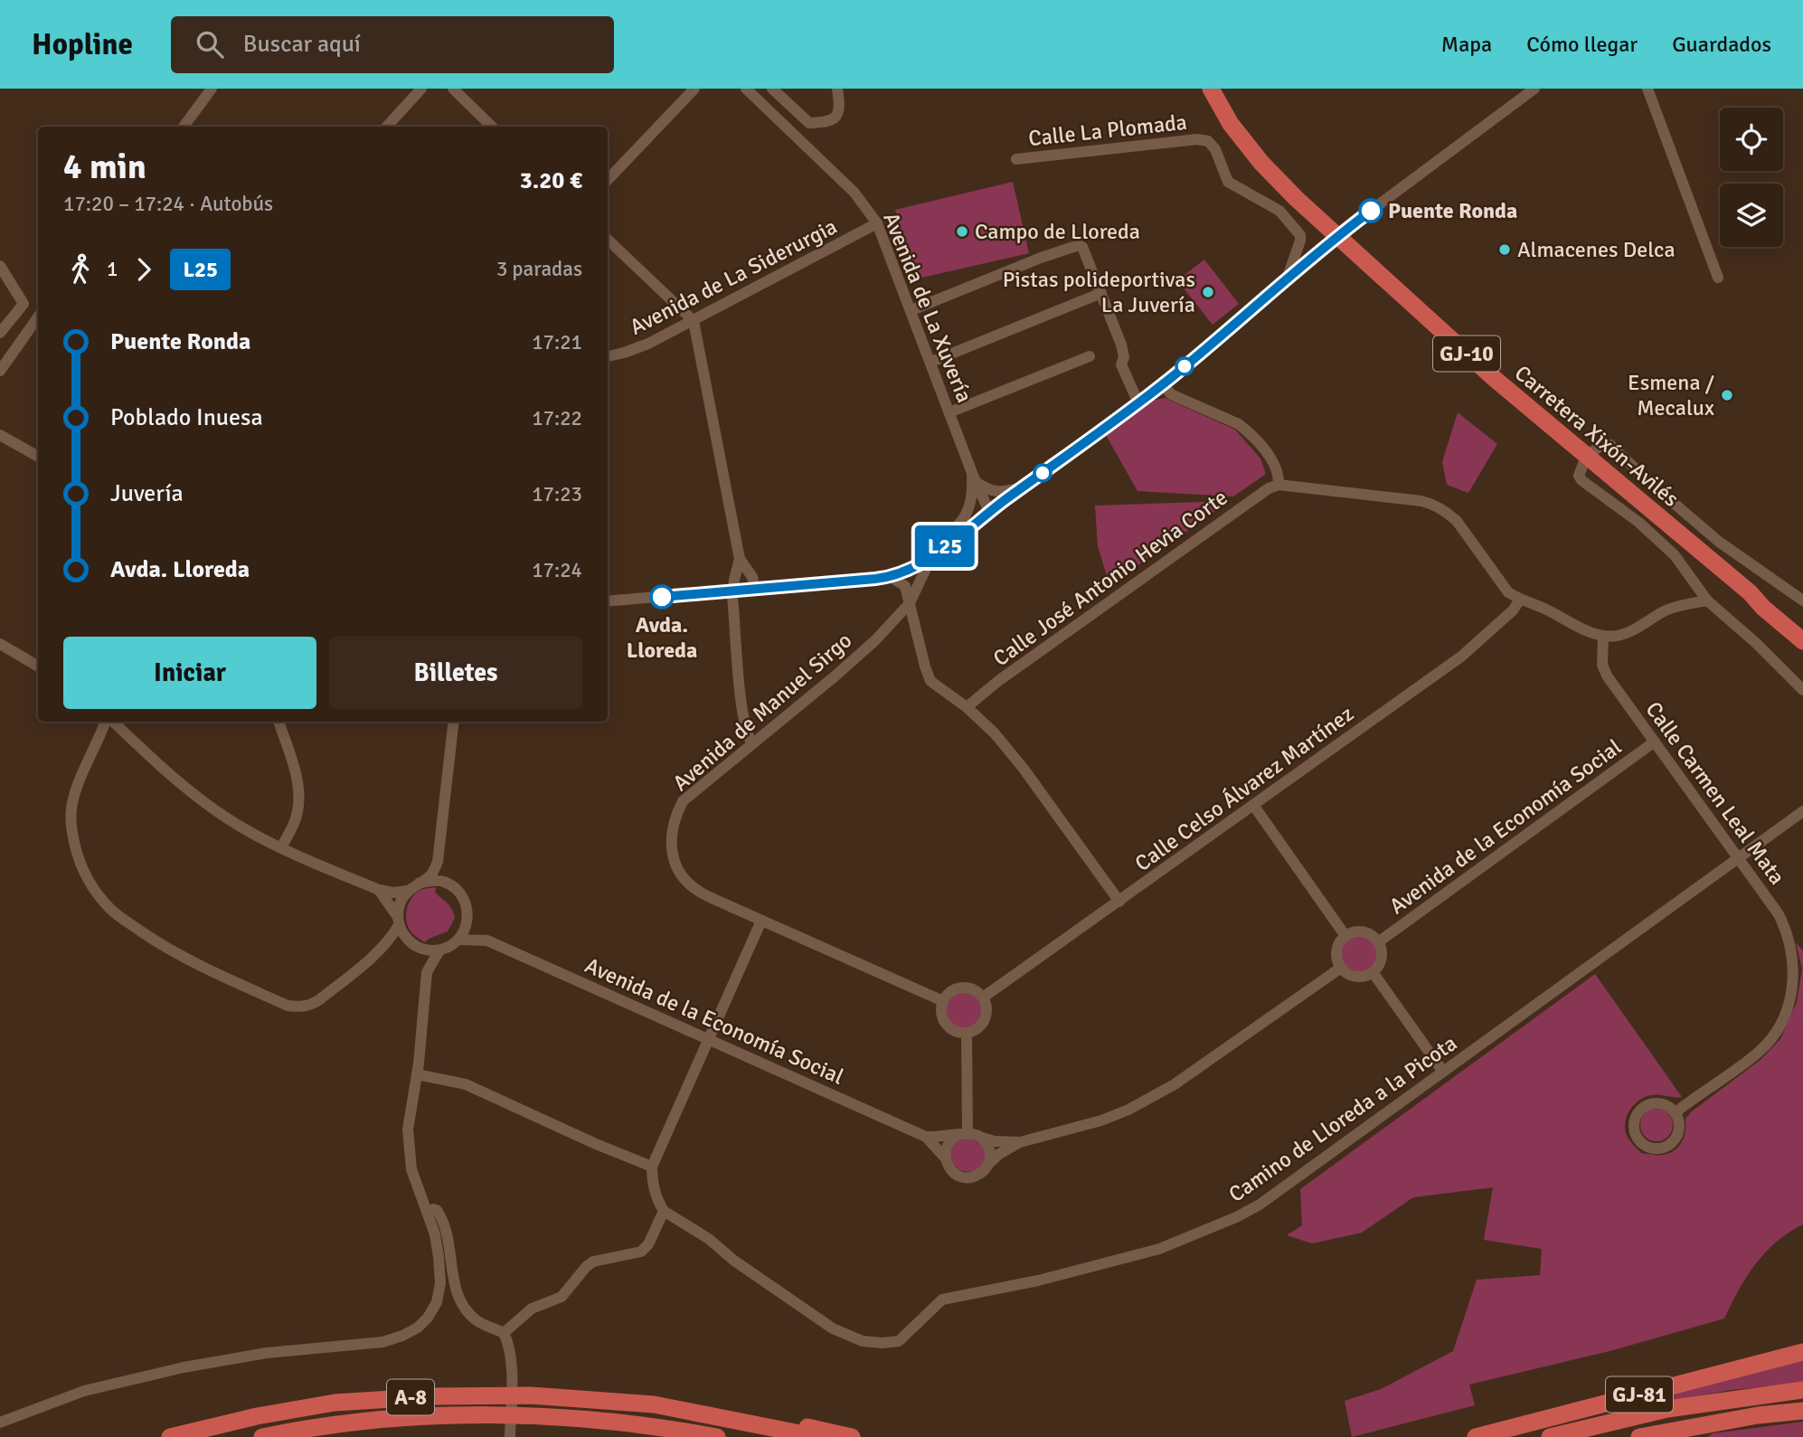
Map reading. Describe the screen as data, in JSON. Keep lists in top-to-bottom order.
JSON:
{
  "streets": {
    "highway": [
      "GJ-10",
      "Carretera Xixón-Avilés",
      "GJ-81",
      "A-8"
    ],
    "street": [
      "Calle La Plomada",
      "Avenida de La Siderurgia",
      "Avenida de La Xuvería",
      "Calle José Antonio Hevia Corte",
      "Avenida de Manuel Sirgo",
      "Calle Celso Álvarez Martínez",
      "Calle Carmen Leal Mata",
      "Avenida de la Economía Social",
      "Camino de Lloreda a la Picota"
    ]
  },
  "crossings": [
    ["Calle La Plomada", "Avenida de Manuel Sirgo"],
    ["Avenida de La Siderurgia", "Avenida de La Xuvería"],
    ["Avenida de La Xuvería", "Avenida de Manuel Sirgo"],
    ["GJ-10", "Carretera Xixón-Avilés"],
    ["Avenida de Manuel Sirgo", "Calle Celso Álvarez Martínez"],
    ["Calle Carmen Leal Mata", "Avenida de la Economía Social"],
    ["Calle Carmen Leal Mata", "Camino de Lloreda a la Picota"]
  ],
  "places": [
    "Puente Ronda",
    "Campo de Lloreda",
    "Almacenes Delca",
    "Pistas polideportivas La Juvería",
    "Esmena / Mecalux",
    "Avda. Lloreda"
  ],
  "lines": ["bus line L25"],
  "page": {
    "header": "Hopline",
    "search": "Buscar aquí",
    "nav": ["Mapa", "Cómo llegar", "Guardados"],
    "on_map": "L25",
    "heading": ["4 min", "17:20 – 17:24 · Autobús", "3.20 €"],
    "legs": ["1", "L25", "3 paradas"],
    "list": [
      {
        "name": "Puente Ronda",
        "value": "17:21"
      },
      {
        "name": "Poblado Inuesa",
        "value": "17:22"
      },
      {
        "name": "Juvería",
        "value": "17:23"
      },
      {
        "name": "Avda. Lloreda",
        "value": "17:24"
      }
    ],
    "buttons": ["Iniciar", "Billetes"]
  }
}
